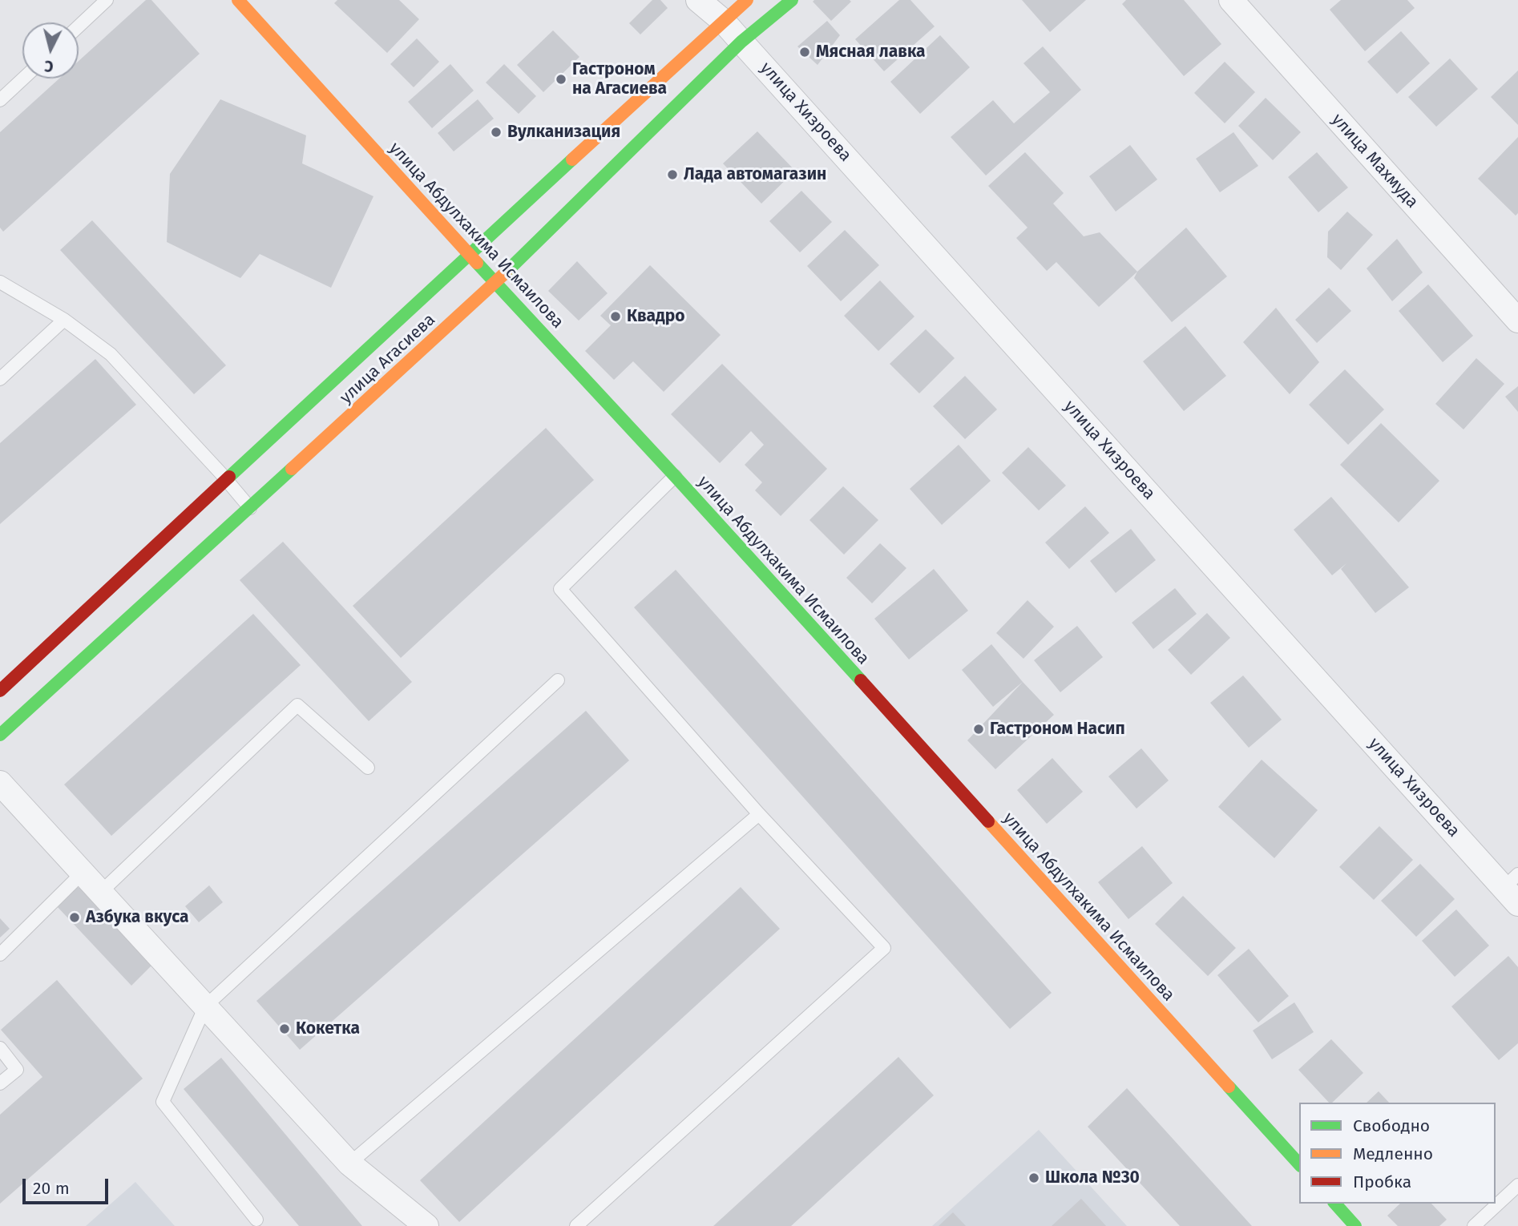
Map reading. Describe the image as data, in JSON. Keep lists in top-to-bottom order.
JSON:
{
  "streets": {
    "main road": ["улица Абдулхакима Исмаилова", "улица Агасиева"],
    "street": ["улица Хизроева", "улица Махмуда"]
  },
  "crossings": [
    ["улица Хизроева", "улица Агасиева"],
    ["улица Абдулхакима Исмаилова", "улица Агасиева"]
  ],
  "places": [
    "Мясная лавка",
    "Гастроном на Агасиева",
    "Вулканизация",
    "Лада автомагазин",
    "Квадро",
    "Гастроном Насип",
    "Азбука вкуса",
    "Кокетка",
    "Школа №30"
  ],
  "legend": ["Свободно", "Медленно", "Пробка"],
  "scale_bar": "20 m",
  "north": "bottom"
}
